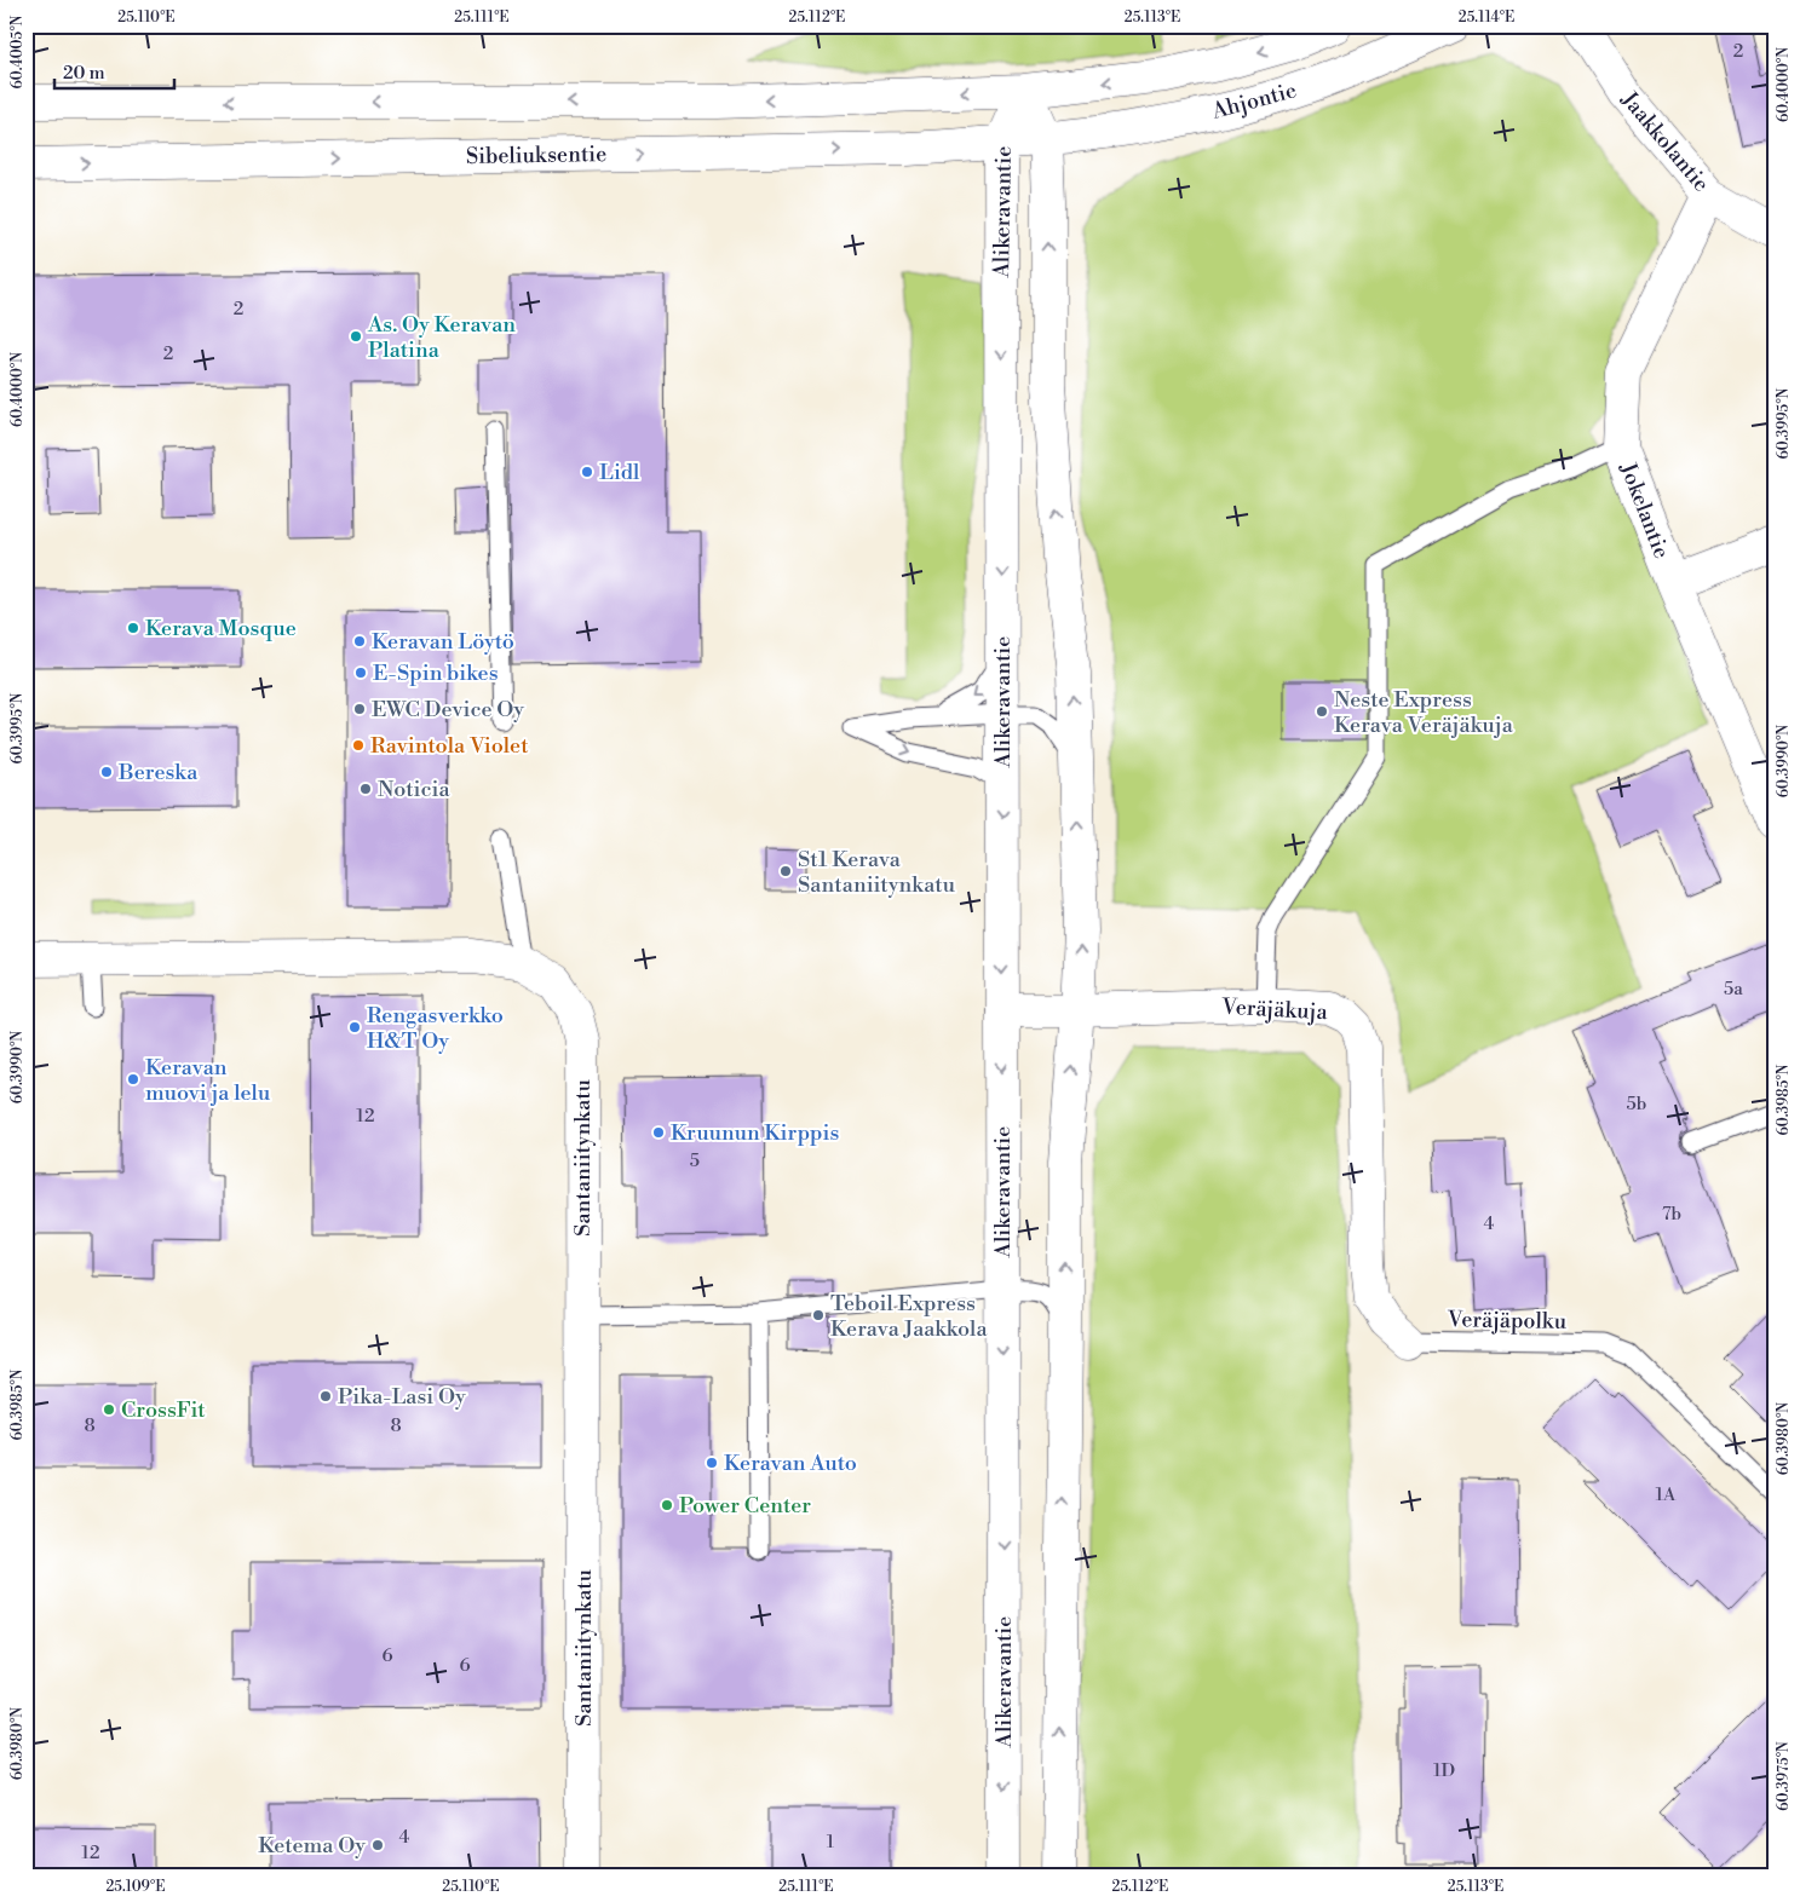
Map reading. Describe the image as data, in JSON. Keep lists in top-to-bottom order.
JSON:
{
  "streets": {
    "main road": [
      "Ahjontie",
      "Jaakkolantie",
      "Sibeliuksentie",
      "Alikeravantie",
      "Jokelantie",
      "Veräjäkuja",
      "Santaniitynkatu"
    ],
    "lane": ["Veräjäpolku"]
  },
  "crossings": [
    ["Ahjontie", "Sibeliuksentie"],
    ["Ahjontie", "Alikeravantie"],
    ["Jaakkolantie", "Jokelantie"],
    ["Sibeliuksentie", "Alikeravantie"],
    ["Alikeravantie", "Veräjäkuja"],
    ["Veräjäkuja", "Veräjäpolku"]
  ],
  "places": [
    "As. Oy Keravan Platina",
    "Lidl",
    "Kerava Mosque",
    "Keravan Löytö",
    "E-Spin bikes",
    "EWC Device Oy",
    "Neste Express Kerava Veräjäkuja",
    "Ravintola Violet",
    "Bereska",
    "Noticia",
    "St1 Kerava Santaniitynkatu",
    "Rengasverkko H&T Oy",
    "Keravan muovi ja lelu",
    "Kruunun Kirppis",
    "Teboil Express Kerava Jaakkola",
    "Pika-Lasi Oy",
    "CrossFit",
    "Keravan Auto",
    "Power Center",
    "Ketema Oy"
  ],
  "house_numbers": [
    "2",
    "2",
    "2",
    "5a",
    "5b",
    "12",
    "5",
    "7b",
    "4",
    "8",
    "8",
    "1A",
    "6",
    "6",
    "1D",
    "4",
    "1",
    "12"
  ],
  "scale_bar": "20 m",
  "coordinates": [
    "25.110°E",
    "25.111°E",
    "25.112°E",
    "25.113°E",
    "25.114°E",
    "60.4005°N",
    "60.4000°N",
    "60.3995°N",
    "60.3990°N",
    "60.3985°N",
    "60.3980°N",
    "60.3975°N",
    "25.109°E"
  ]
}
